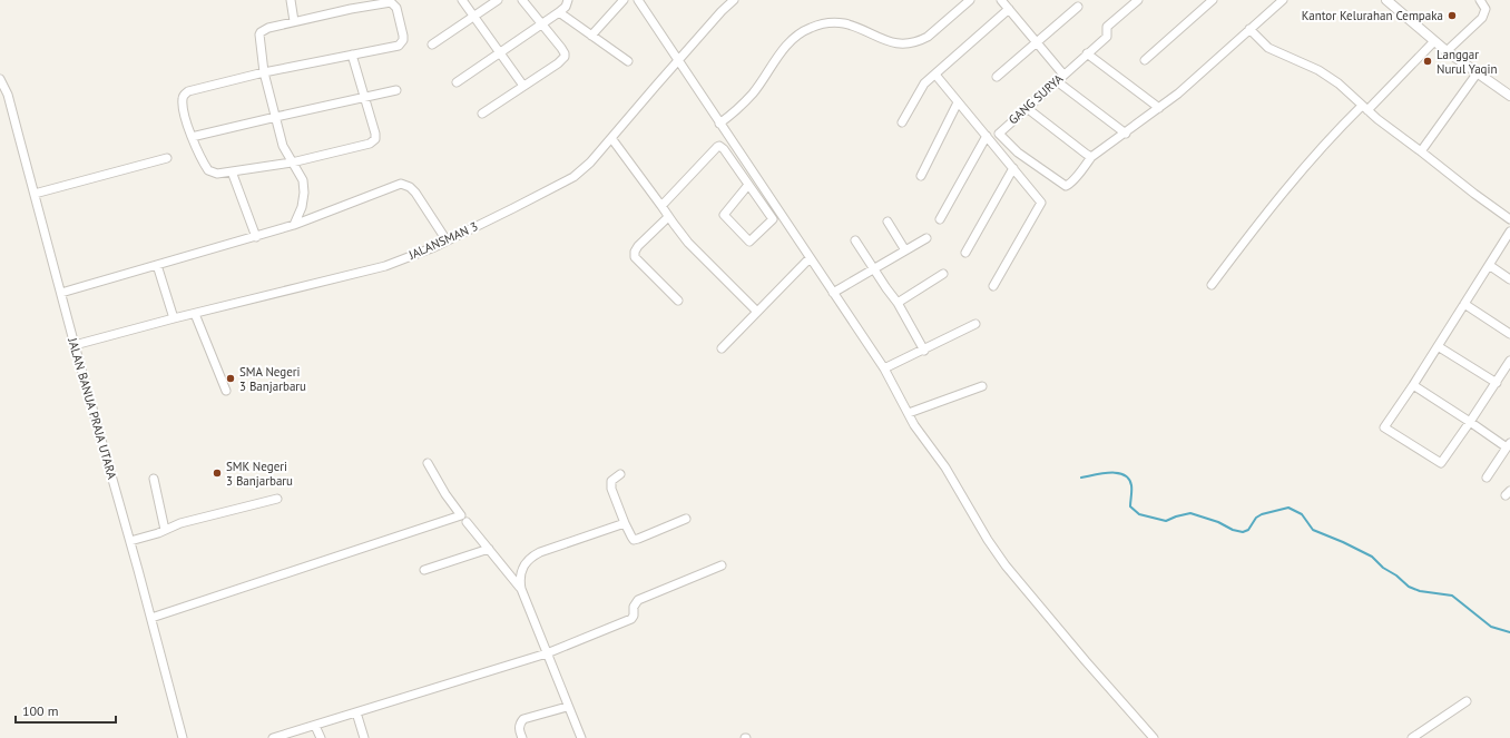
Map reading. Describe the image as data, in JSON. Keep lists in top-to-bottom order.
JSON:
{
  "streets": {
    "street": ["GANG SURYA", "JALANSMAN 3", "JALAN BANUA PRAJA UTARA"]
  },
  "crossings": [
    ["JALANSMAN 3", "JALAN BANUA PRAJA UTARA"]
  ],
  "places": [
    "Kantor Kelurahan Cempaka",
    "Langgar Nurul Yaqin",
    "SMA Negeri 3 Banjarbaru",
    "SMK Negeri 3 Banjarbaru"
  ],
  "scale_bar": "100 m"
}
